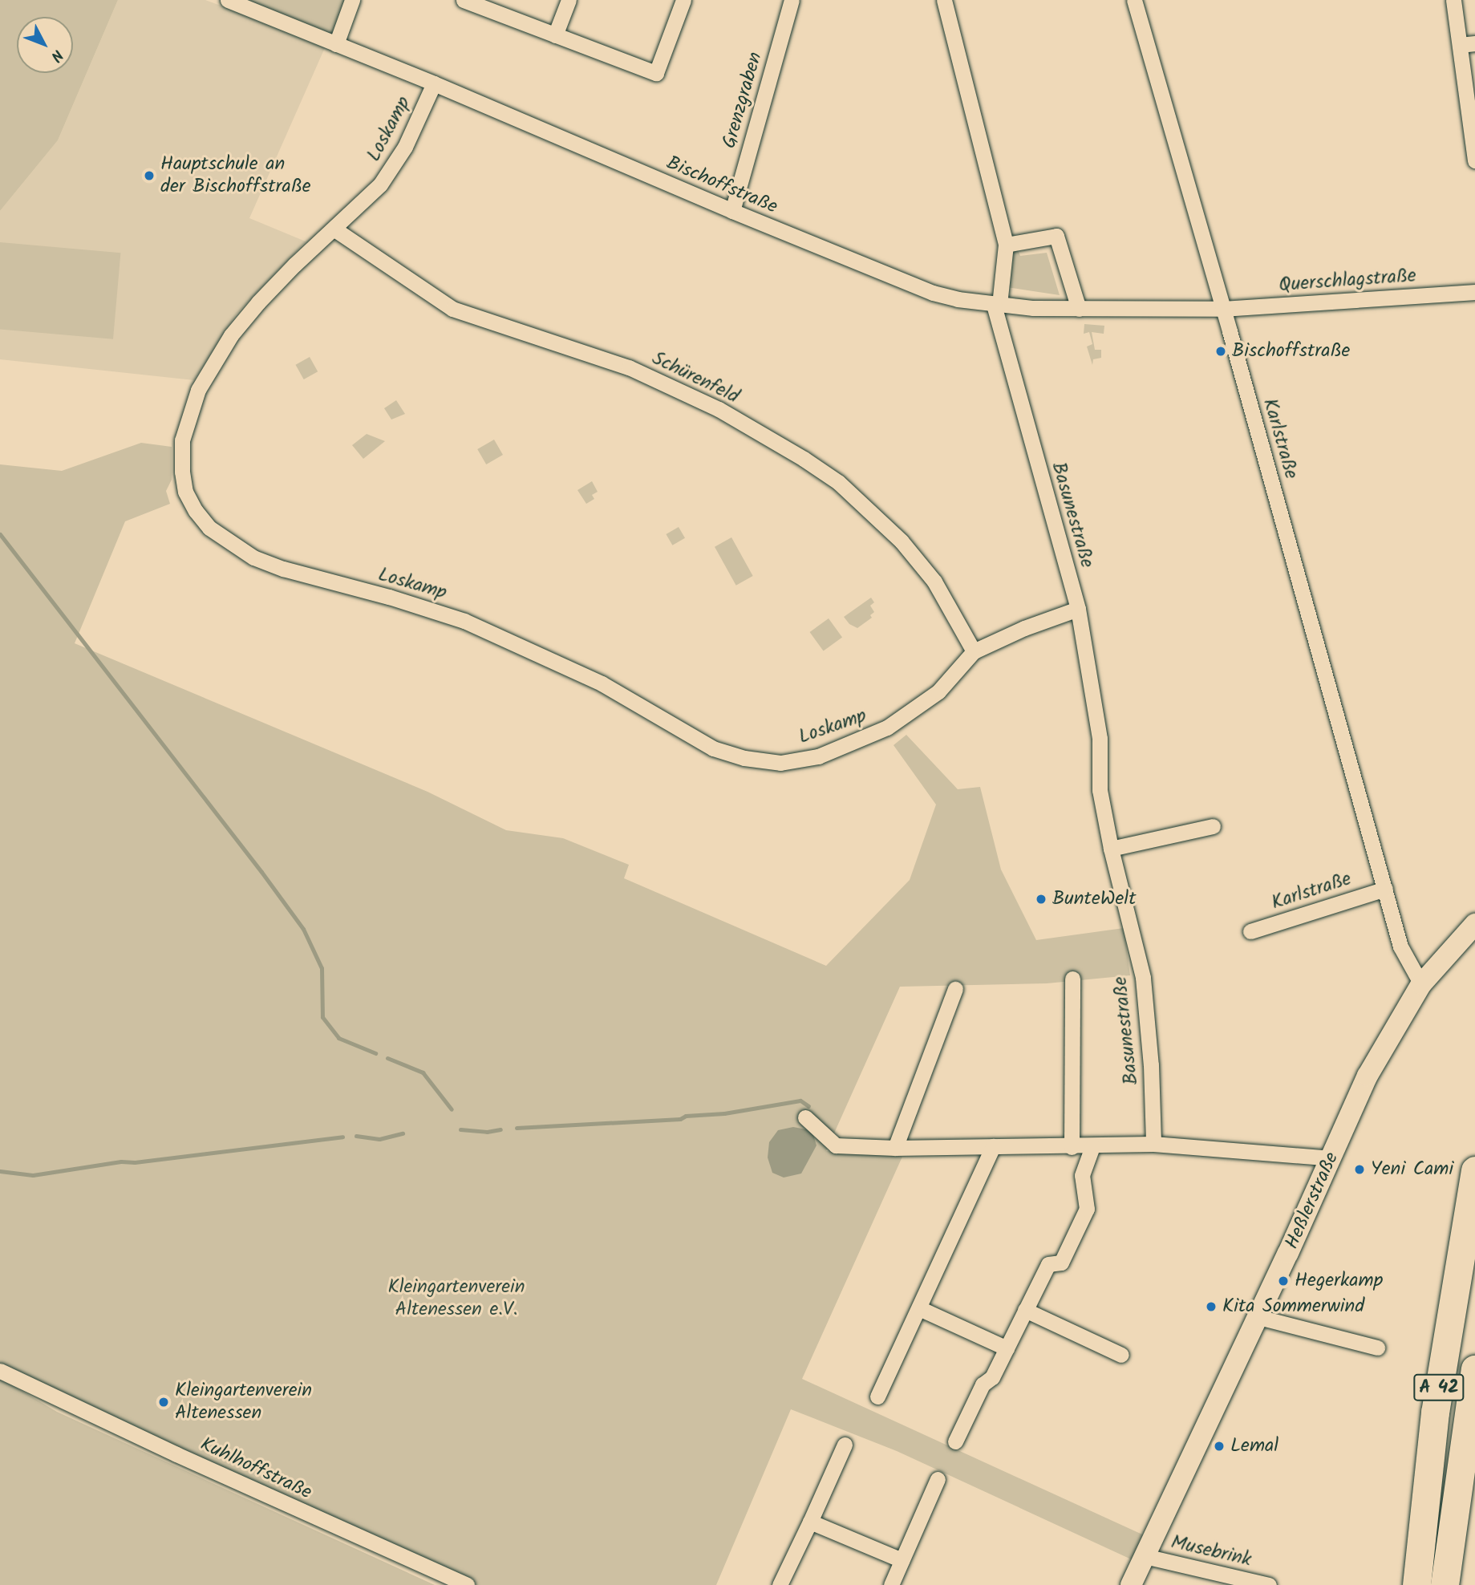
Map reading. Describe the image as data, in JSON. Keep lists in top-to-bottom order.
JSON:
{
  "streets": {
    "highway": ["A 42"],
    "street": [
      "Grenzgraben",
      "Loskamp",
      "Bischoffstraße",
      "Querschlagstraße",
      "Schürenfeld",
      "Karlstraße",
      "Basunestraße",
      "Heßlerstraße",
      "Kuhlhoffstraße",
      "Musebrink"
    ]
  },
  "crossings": [
    ["Grenzgraben", "Bischoffstraße"],
    ["Loskamp", "Bischoffstraße"],
    ["Loskamp", "Schürenfeld"],
    ["Loskamp", "Basunestraße"],
    ["Bischoffstraße", "Querschlagstraße"],
    ["Bischoffstraße", "Karlstraße"],
    ["Bischoffstraße", "Basunestraße"],
    ["Querschlagstraße", "Karlstraße"],
    ["Karlstraße", "Heßlerstraße"],
    ["Heßlerstraße", "Musebrink"]
  ],
  "parks": ["Kleingartenverein Altenessen e.V."],
  "places": [
    "Hauptschule an der Bischoffstraße",
    "Bischoffstraße",
    "BunteWelt",
    "Yeni Cami",
    "Hegerkamp",
    "Kita Sommerwind",
    "Kleingartenverein Altenessen",
    "Lemal"
  ],
  "north": "bottom right"
}
